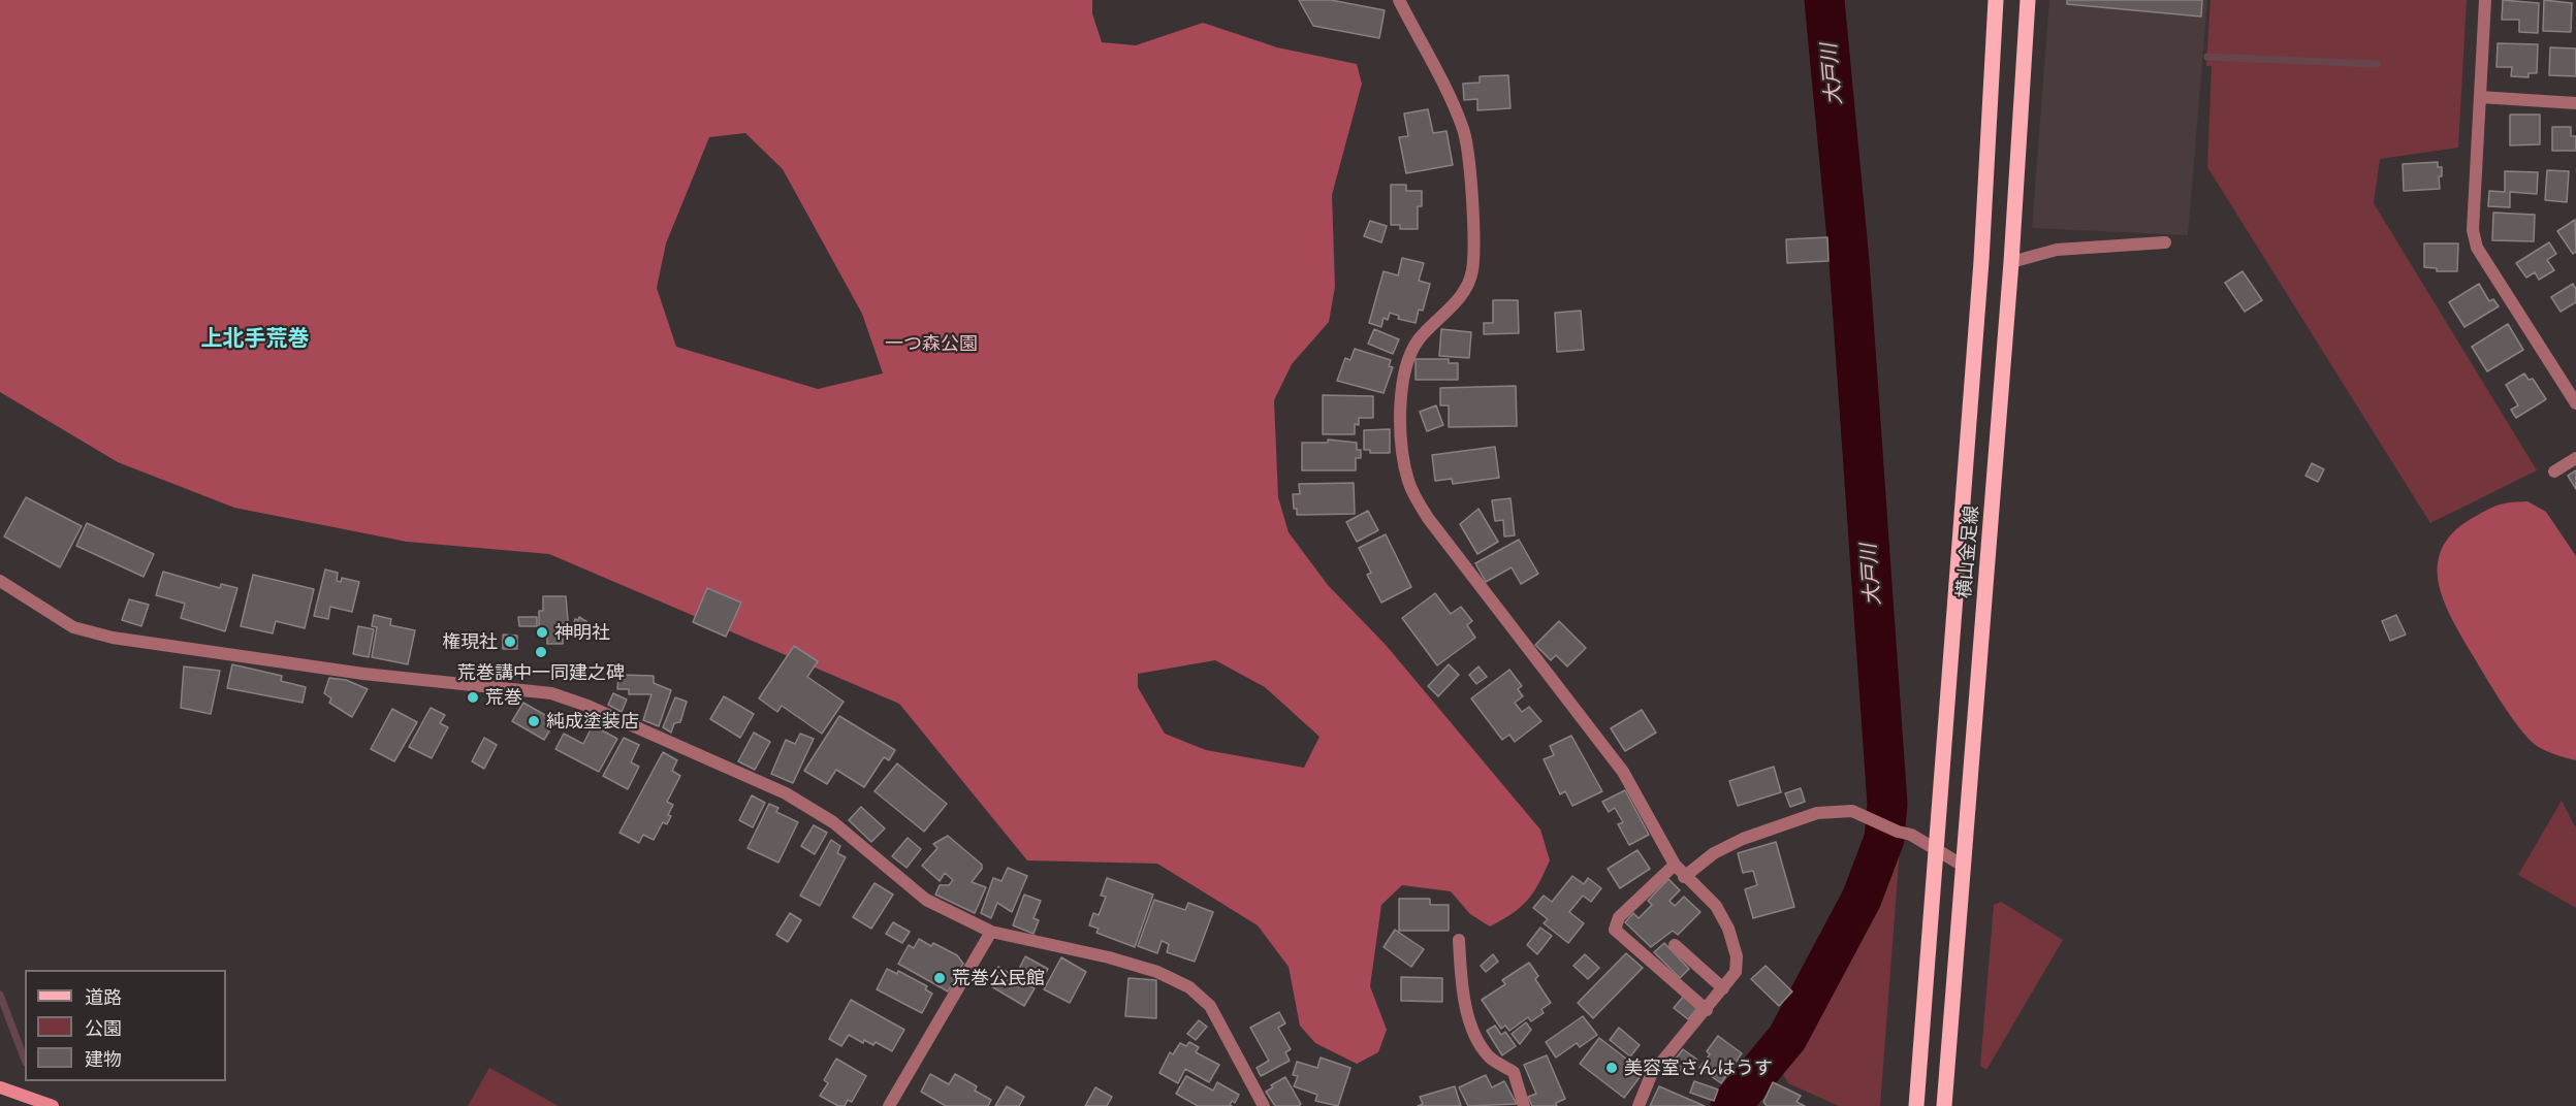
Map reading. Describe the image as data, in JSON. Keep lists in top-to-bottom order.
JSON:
{
  "streets": {
    "main road": ["横山金足線"]
  },
  "districts": ["上北手荒巻"],
  "water": ["大戸川"],
  "parks": ["一つ森公園"],
  "places": [
    "神明社",
    "権現社",
    "荒巻講中一同建之碑",
    "荒巻",
    "純成塗装店",
    "荒巻公民館",
    "美容室さんはうす"
  ],
  "legend": ["道路", "公園", "建物"]
}
